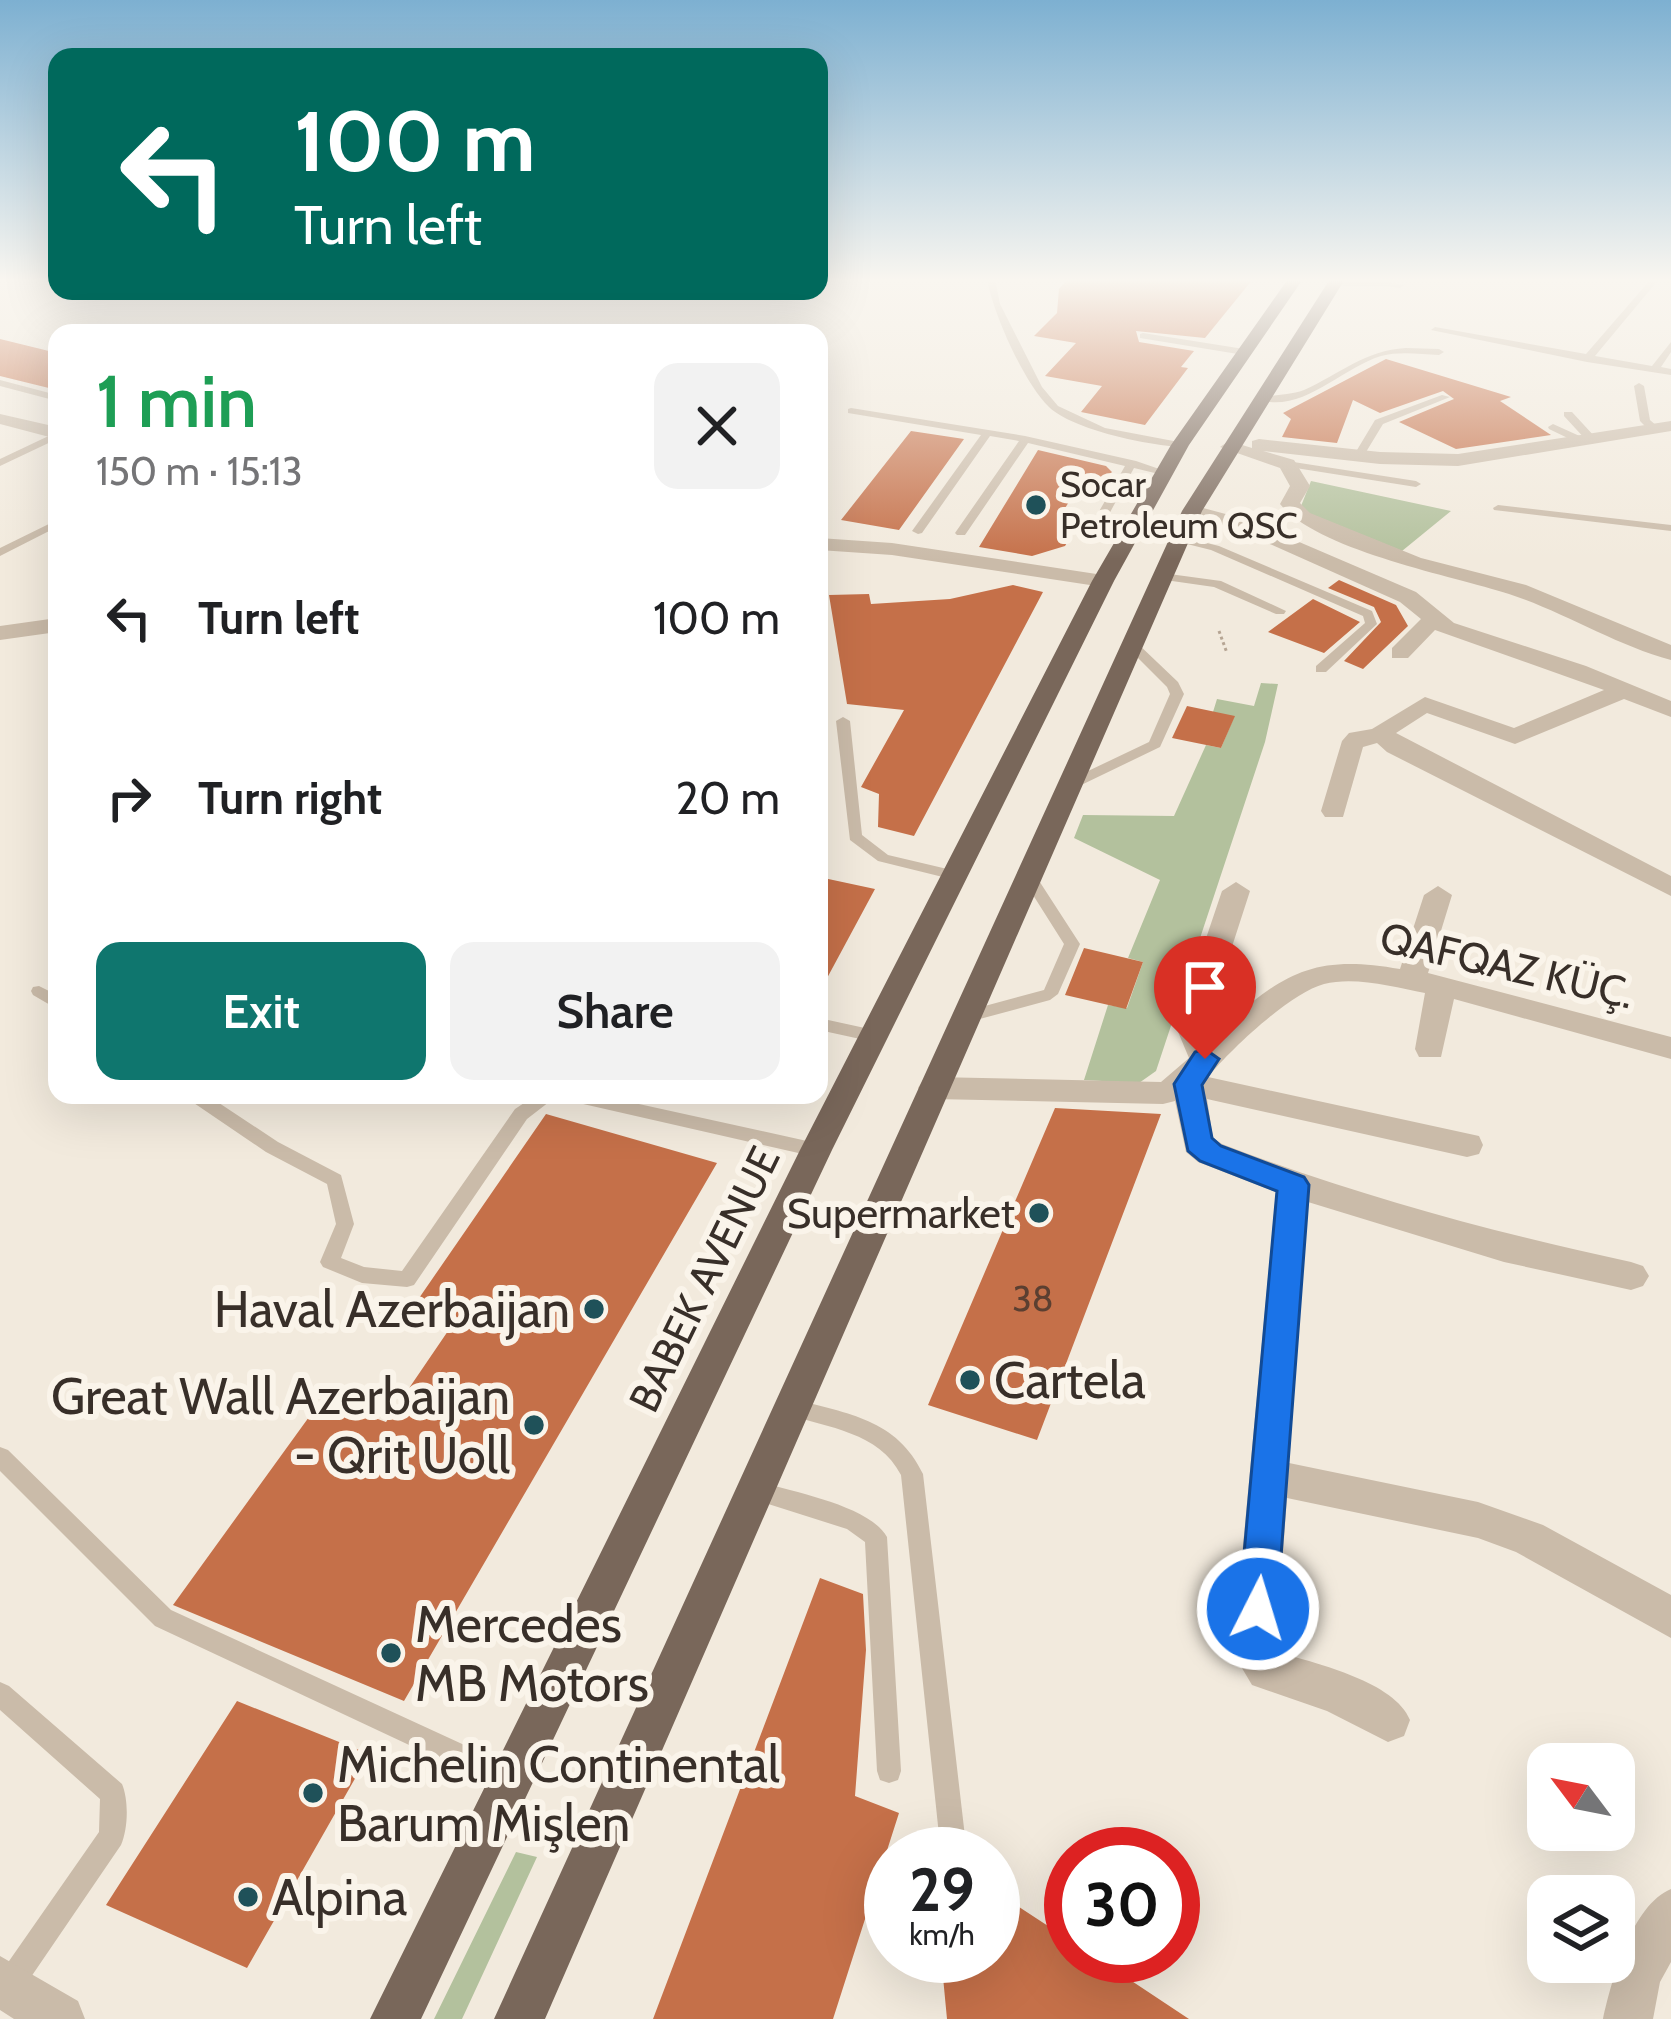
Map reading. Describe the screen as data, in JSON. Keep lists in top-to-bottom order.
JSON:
{
  "streets": {
    "main road": ["BABEK AVENUE"],
    "street": ["QAFQAZ KÜÇ."]
  },
  "places": [
    "Socar Petroleum QSC",
    "Supermarket",
    "Haval Azerbaijan",
    "Cartela",
    "Great Wall Azerbaijan - Qrit Uoll",
    "Mercedes MB Motors",
    "Michelin Continental Barum Mişlen",
    "Alpina"
  ],
  "house_numbers": ["38"],
  "north": "top left",
  "page": {
    "turn": ["100 m", "Turn left"],
    "heading": ["1 min", "150 m · 15:13"],
    "list": [
      {
        "name": "Turn left",
        "value": "100 m"
      },
      {
        "name": "Turn right",
        "value": "20 m"
      }
    ],
    "buttons": ["Exit", "Share"],
    "speed": "29 km/h",
    "limit": "30"
  }
}
